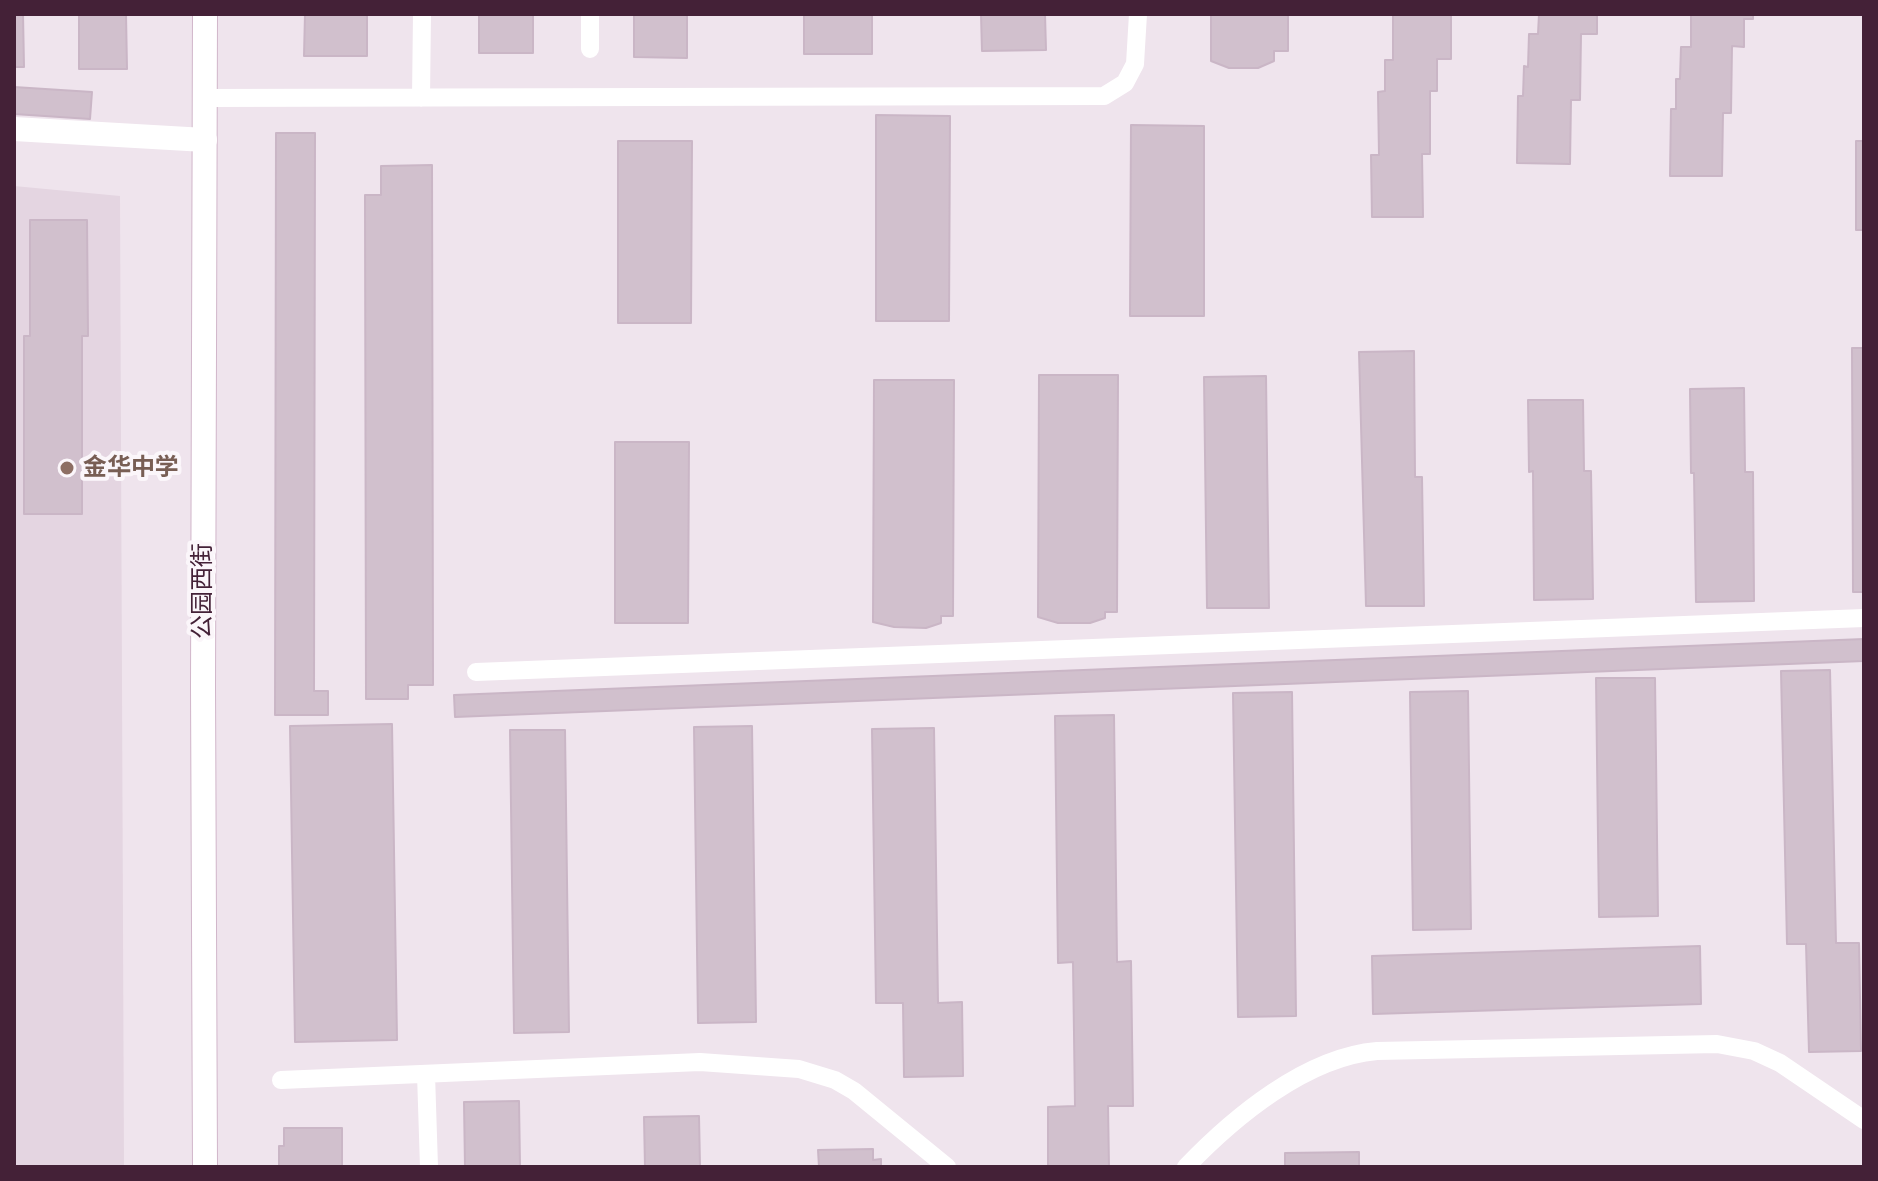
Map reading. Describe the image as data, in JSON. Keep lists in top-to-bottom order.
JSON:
{
  "streets": {
    "street": ["公园西街"]
  },
  "places": ["金华中学"]
}
